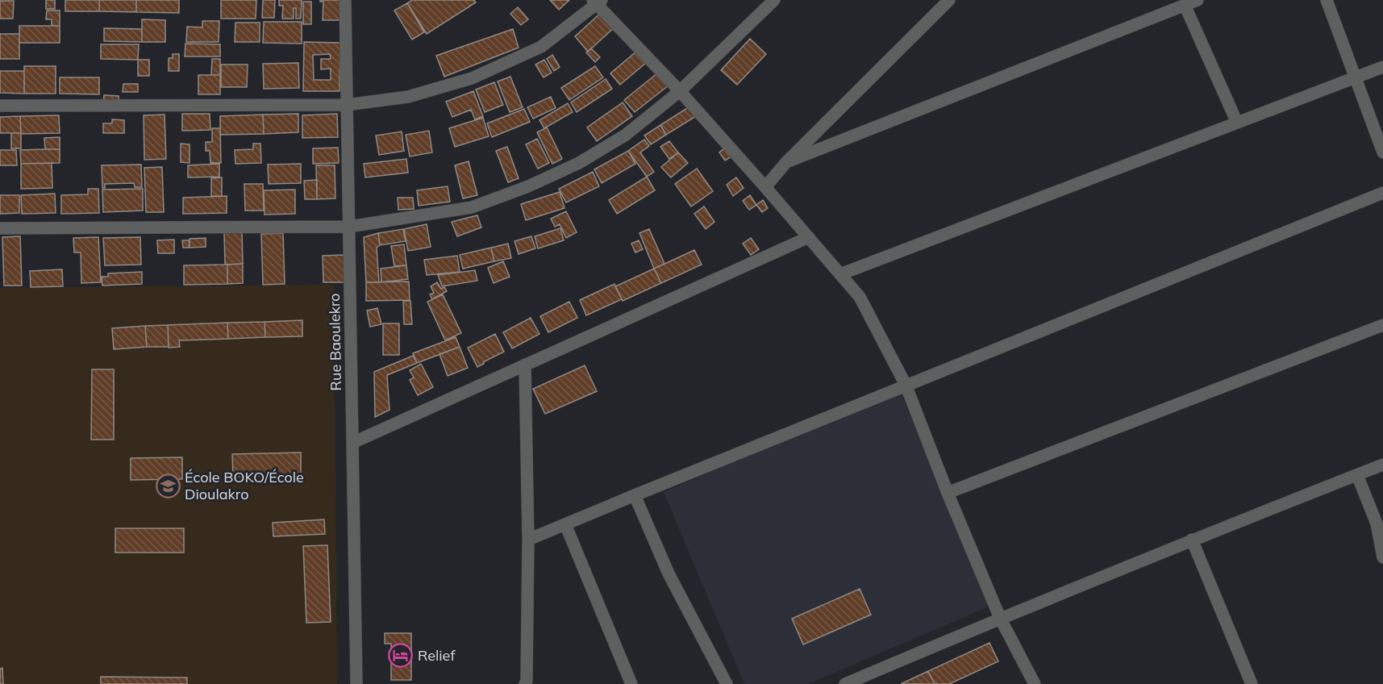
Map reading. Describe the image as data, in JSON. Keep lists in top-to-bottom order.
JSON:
{
  "streets": {
    "street": ["Rue Baoulekro"]
  },
  "places": {
    "school or university": ["École BOKO/École Dioulakro"],
    "hotel": ["Relief"]
  }
}
